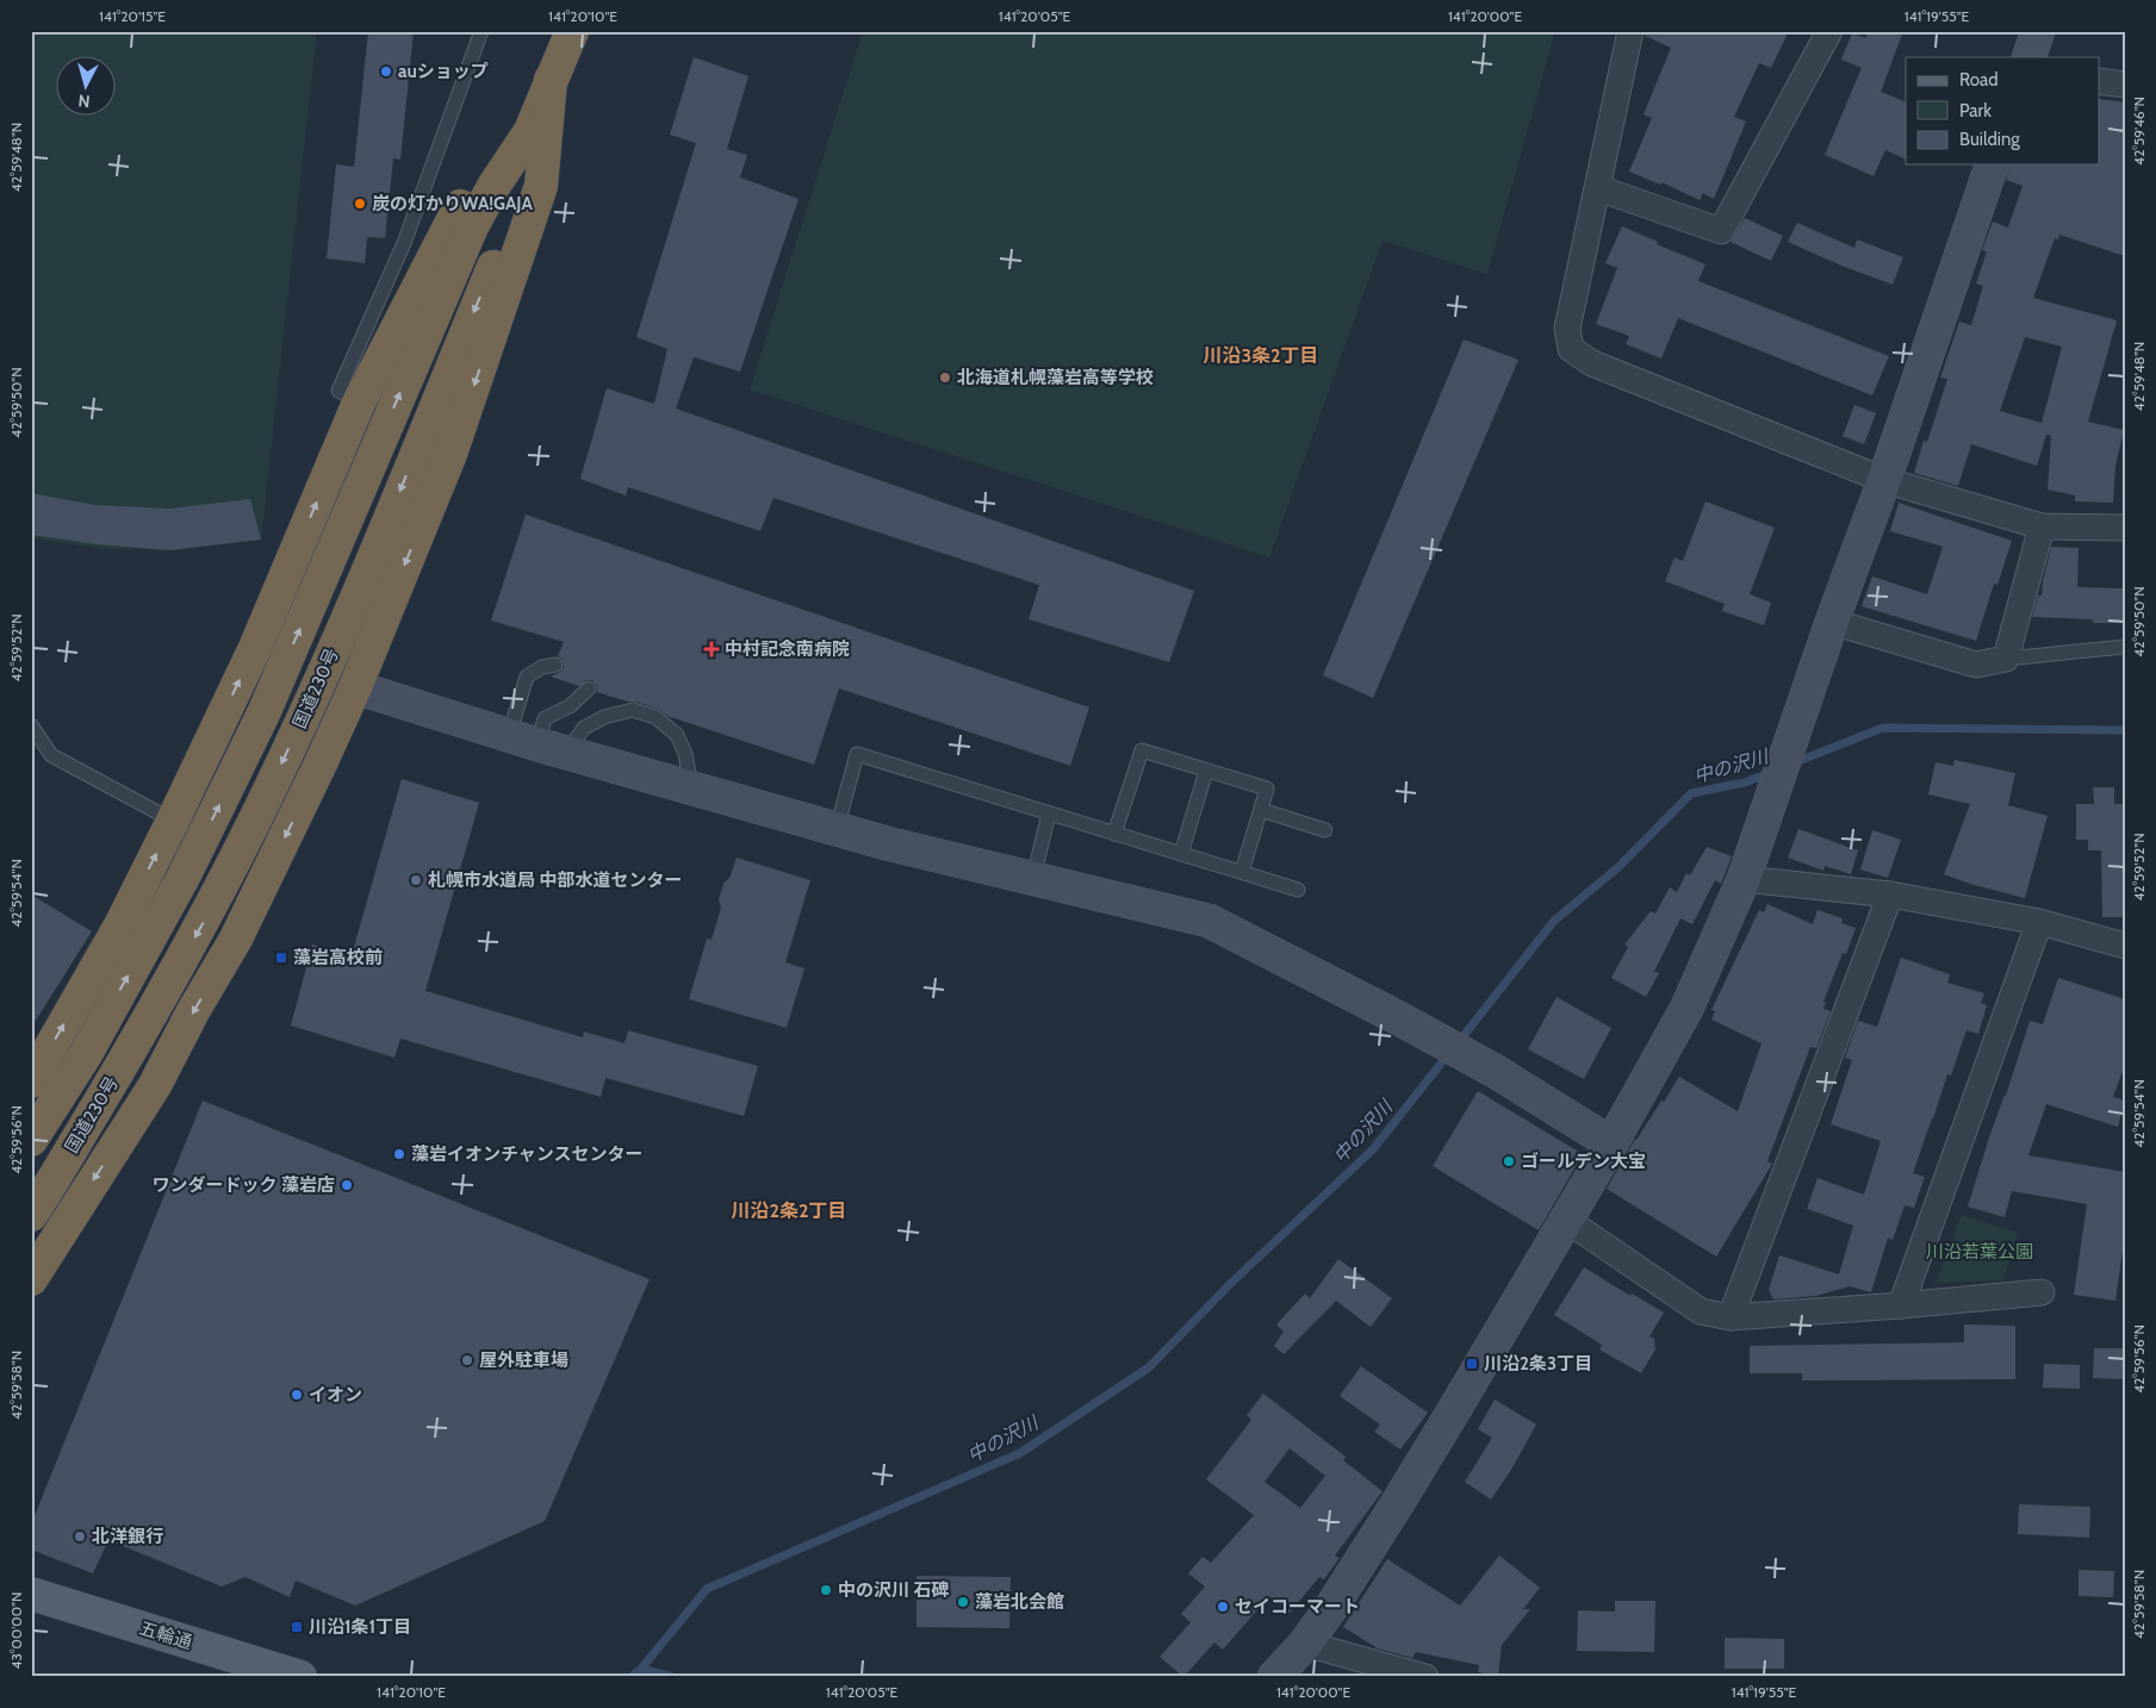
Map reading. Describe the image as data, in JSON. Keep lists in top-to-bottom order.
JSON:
{
  "streets": {
    "highway": ["国道230号"],
    "main road": ["五輪通"]
  },
  "districts": ["川沿3条2丁目", "川沿2条2丁目"],
  "water": ["中の沢川"],
  "parks": ["川沿若葉公園"],
  "places": {
    "other": [
      "auショップ",
      "炭の灯かりWA!GAJA",
      "北海道札幌藻岩高等学校",
      "札幌市水道局 中部水道センター",
      "藻岩イオンチャンスセンター",
      "ゴールデン大宝",
      "ワンダードック 藻岩店",
      "屋外駐車場",
      "イオン",
      "北洋銀行",
      "中の沢川 石碑",
      "藻岩北会館",
      "セイコーマート"
    ],
    "health": ["中村記念南病院"],
    "transit": ["藻岩高校前", "川沿2条3丁目", "川沿1条1丁目"]
  },
  "legend": ["Road", "Park", "Building"],
  "north": "bottom",
  "coordinates": [
    "141°20'15\"E",
    "141°20'10\"E",
    "141°20'05\"E",
    "141°20'00\"E",
    "141°19'55\"E",
    "42°59'46\"N",
    "42°59'48\"N",
    "42°59'50\"N",
    "42°59'52\"N",
    "42°59'54\"N",
    "42°59'56\"N",
    "42°59'58\"N",
    "43°00'00\"N"
  ]
}
